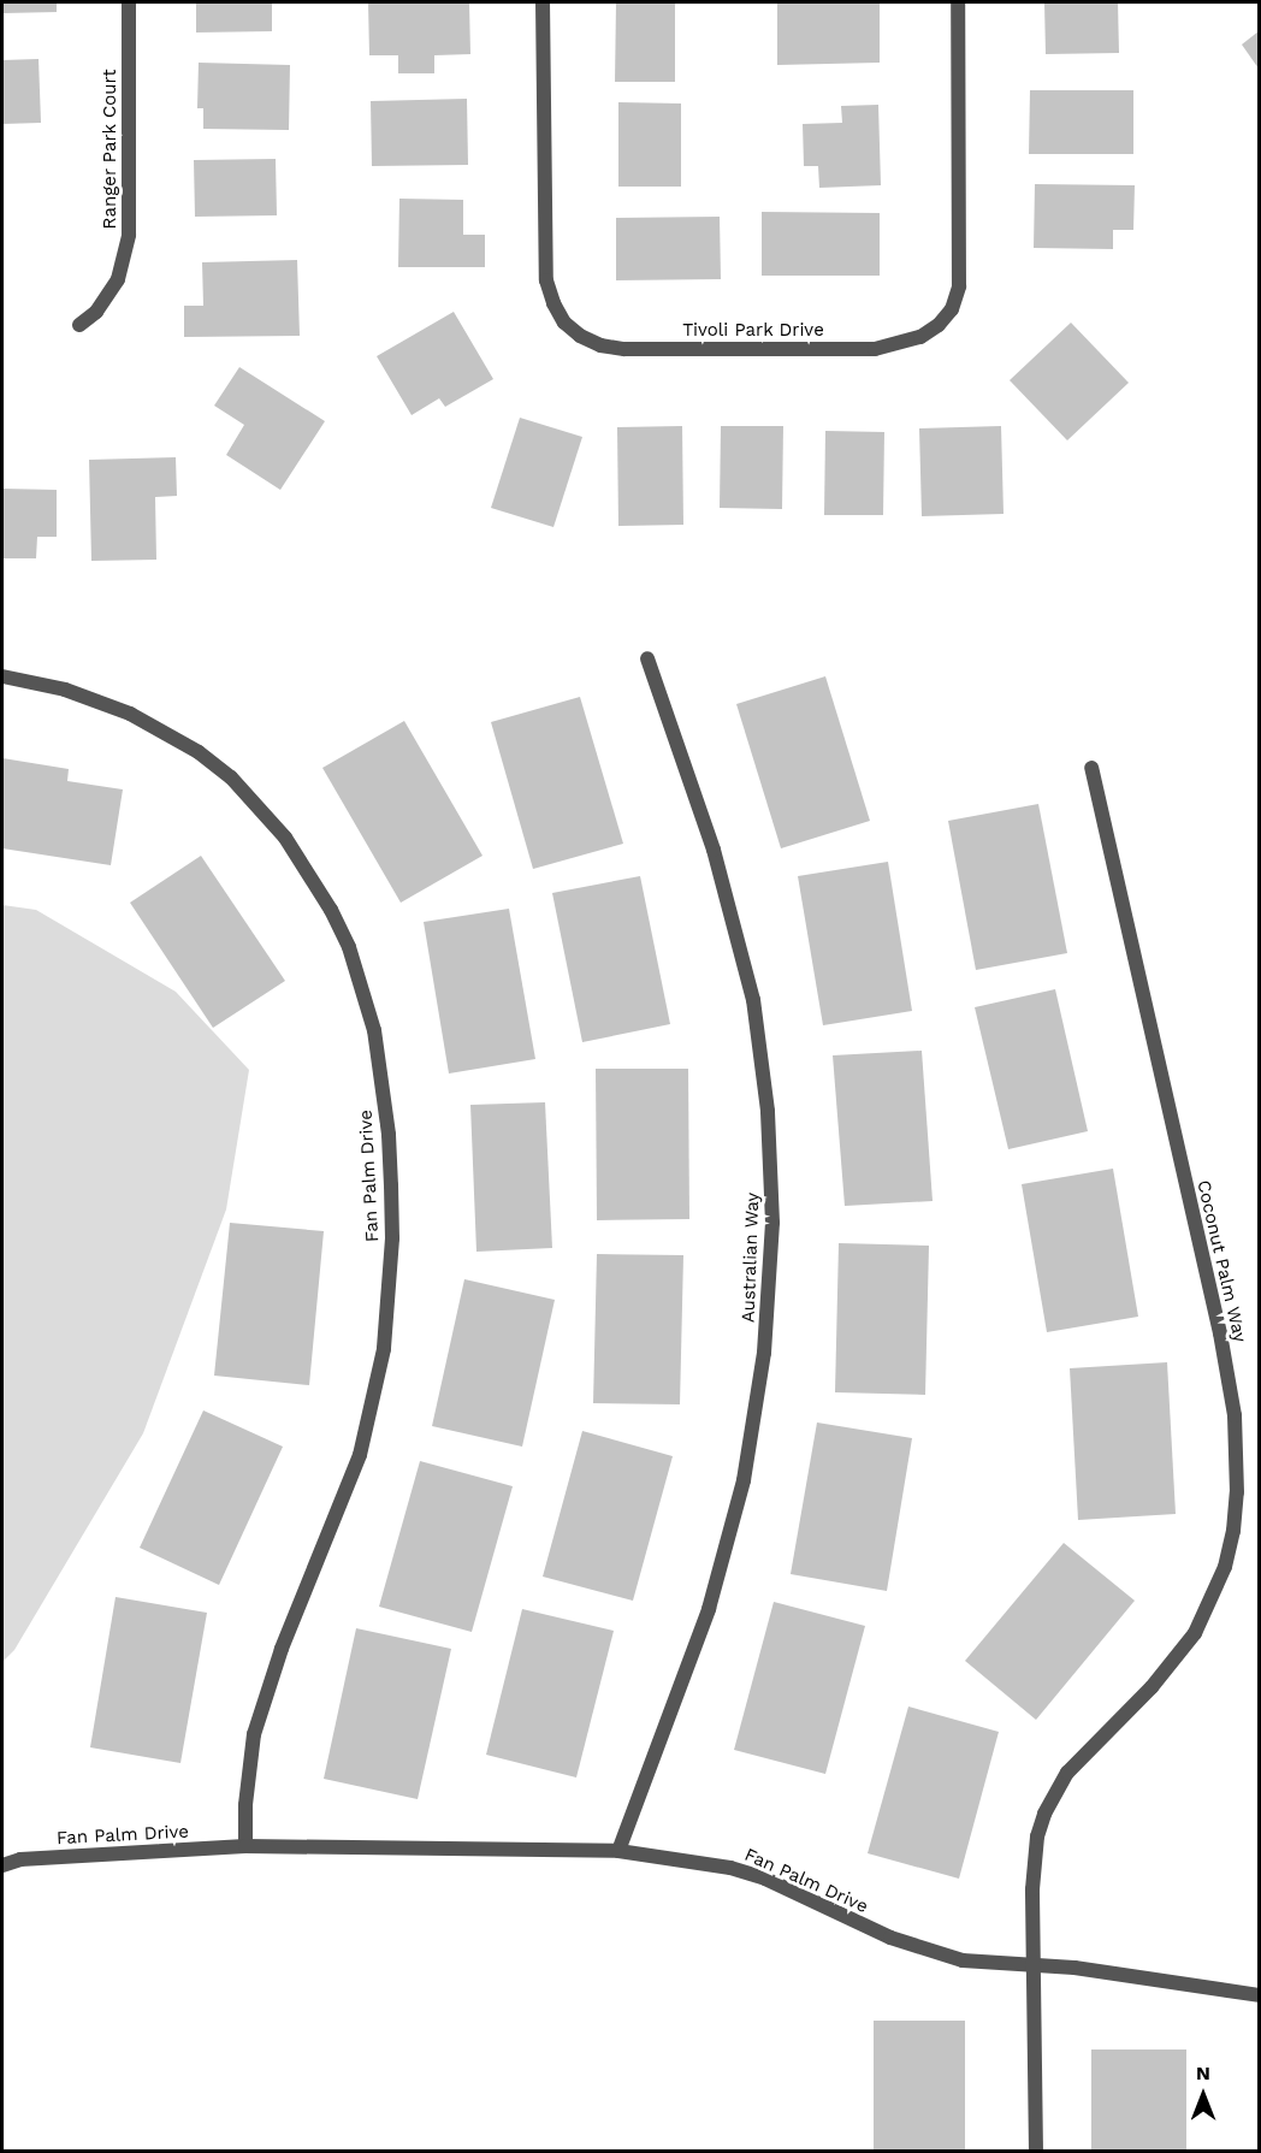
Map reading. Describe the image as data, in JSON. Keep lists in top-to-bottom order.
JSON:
{
  "streets": {
    "street": [
      "Ranger Park Court",
      "Tivoli Park Drive",
      "Fan Palm Drive",
      "Australian Way",
      "Coconut Palm Way"
    ]
  },
  "crossings": [
    ["Fan Palm Drive", "Australian Way"],
    ["Fan Palm Drive", "Coconut Palm Way"]
  ],
  "north": "top"
}
